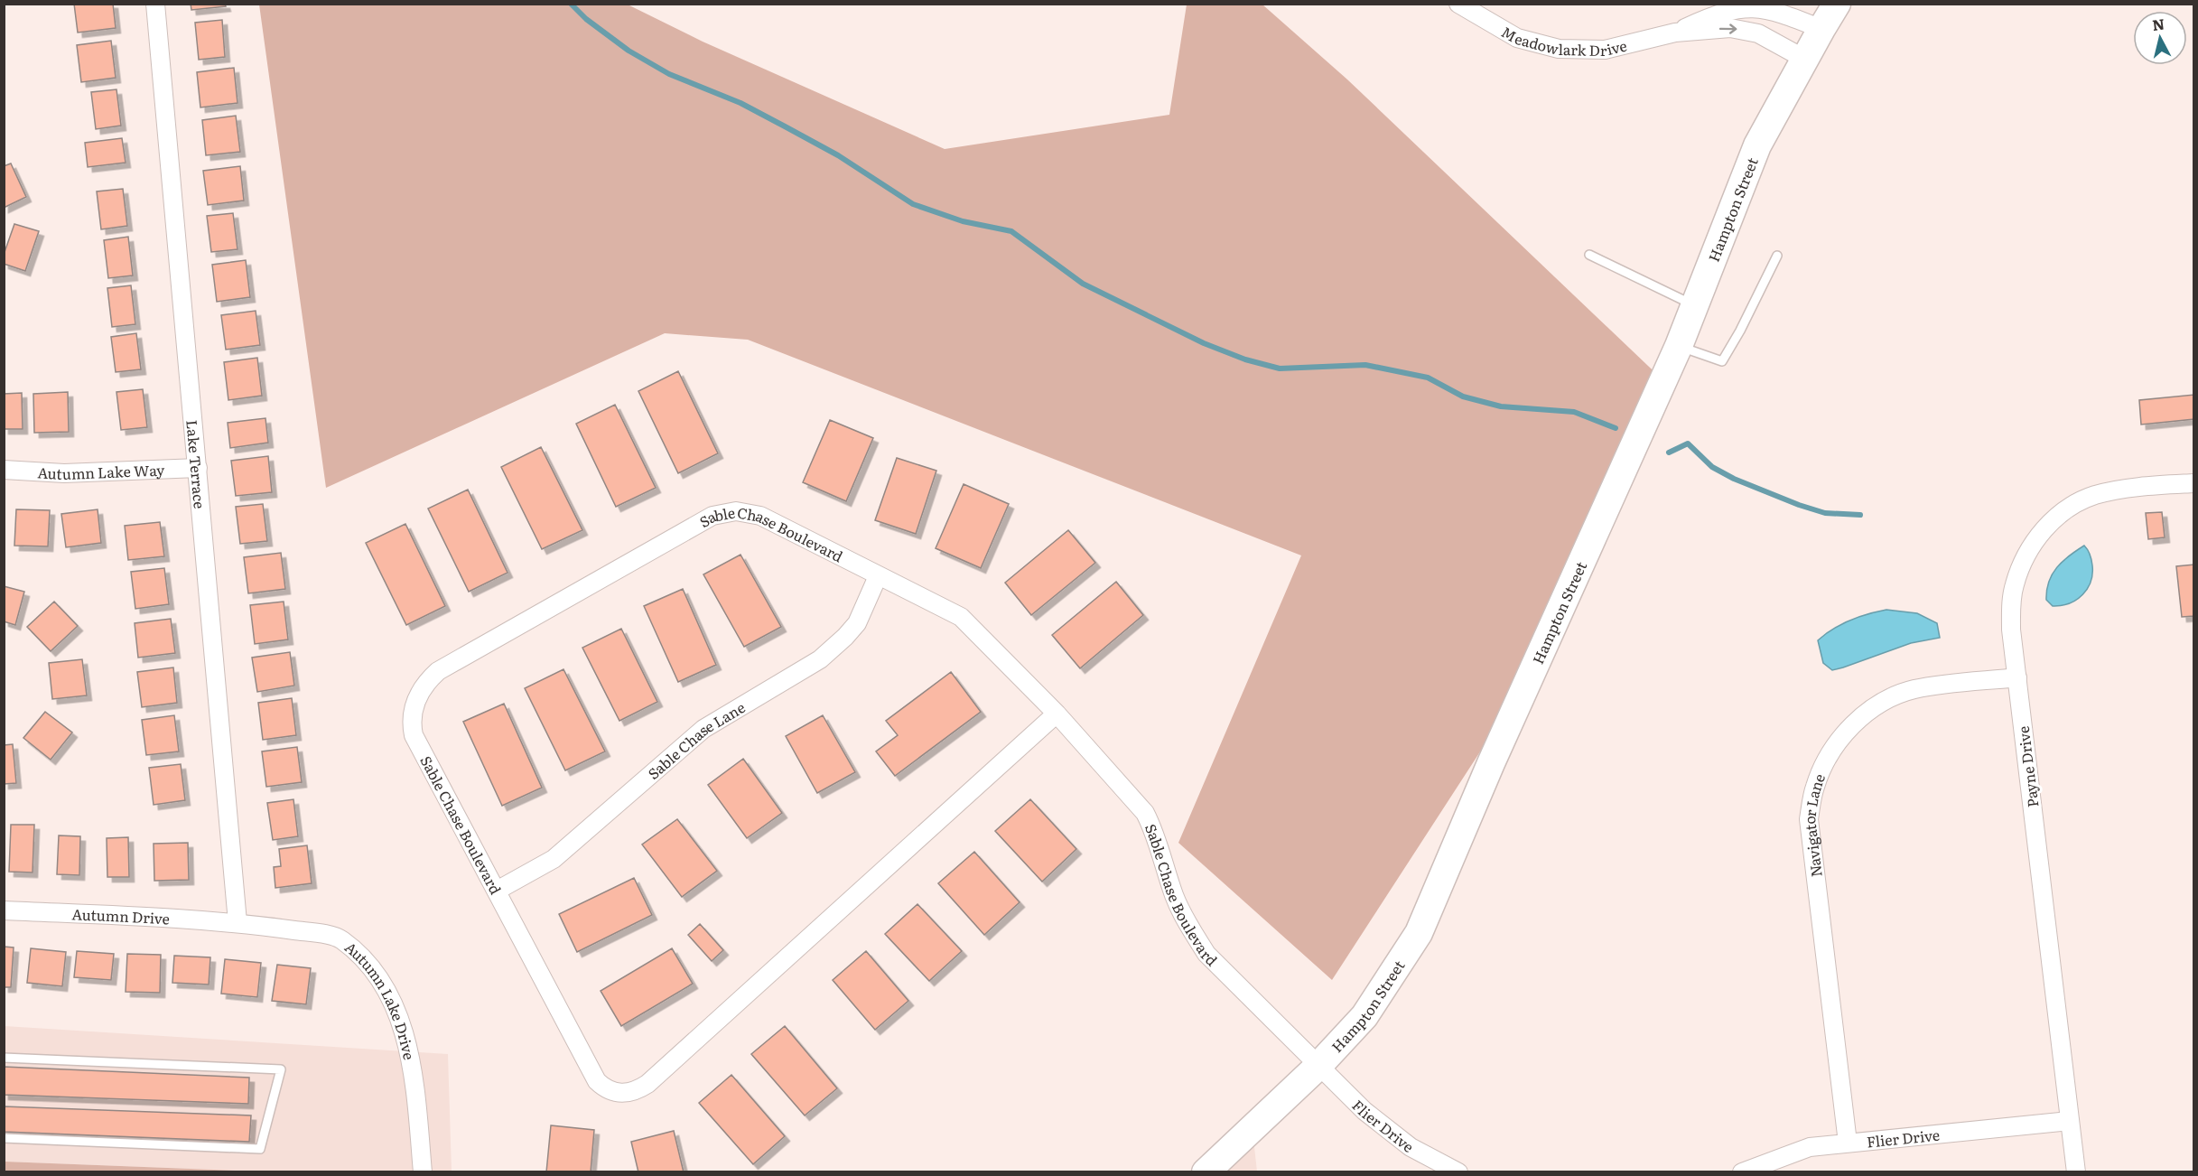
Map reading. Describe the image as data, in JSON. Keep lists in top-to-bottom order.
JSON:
{
  "streets": {
    "main road": ["Hampton Street"],
    "street": [
      "Meadowlark Drive",
      "Lake Terrace",
      "Autumn Lake Way",
      "Sable Chase Boulevard",
      "Sable Chase Lane",
      "Payne Drive",
      "Navigator Lane",
      "Autumn Drive",
      "Autumn Lake Drive",
      "Flier Drive"
    ]
  },
  "crossings": [
    ["Meadowlark Drive", "Hampton Street"],
    ["Hampton Street", "Sable Chase Boulevard"],
    ["Hampton Street", "Flier Drive"],
    ["Lake Terrace", "Autumn Lake Way"],
    ["Lake Terrace", "Autumn Drive"],
    ["Lake Terrace", "Autumn Lake Drive"],
    ["Sable Chase Boulevard", "Sable Chase Lane"],
    ["Sable Chase Boulevard", "Flier Drive"],
    ["Payne Drive", "Navigator Lane"],
    ["Payne Drive", "Flier Drive"],
    ["Navigator Lane", "Flier Drive"],
    ["Autumn Drive", "Autumn Lake Drive"]
  ],
  "north": "top"
}
